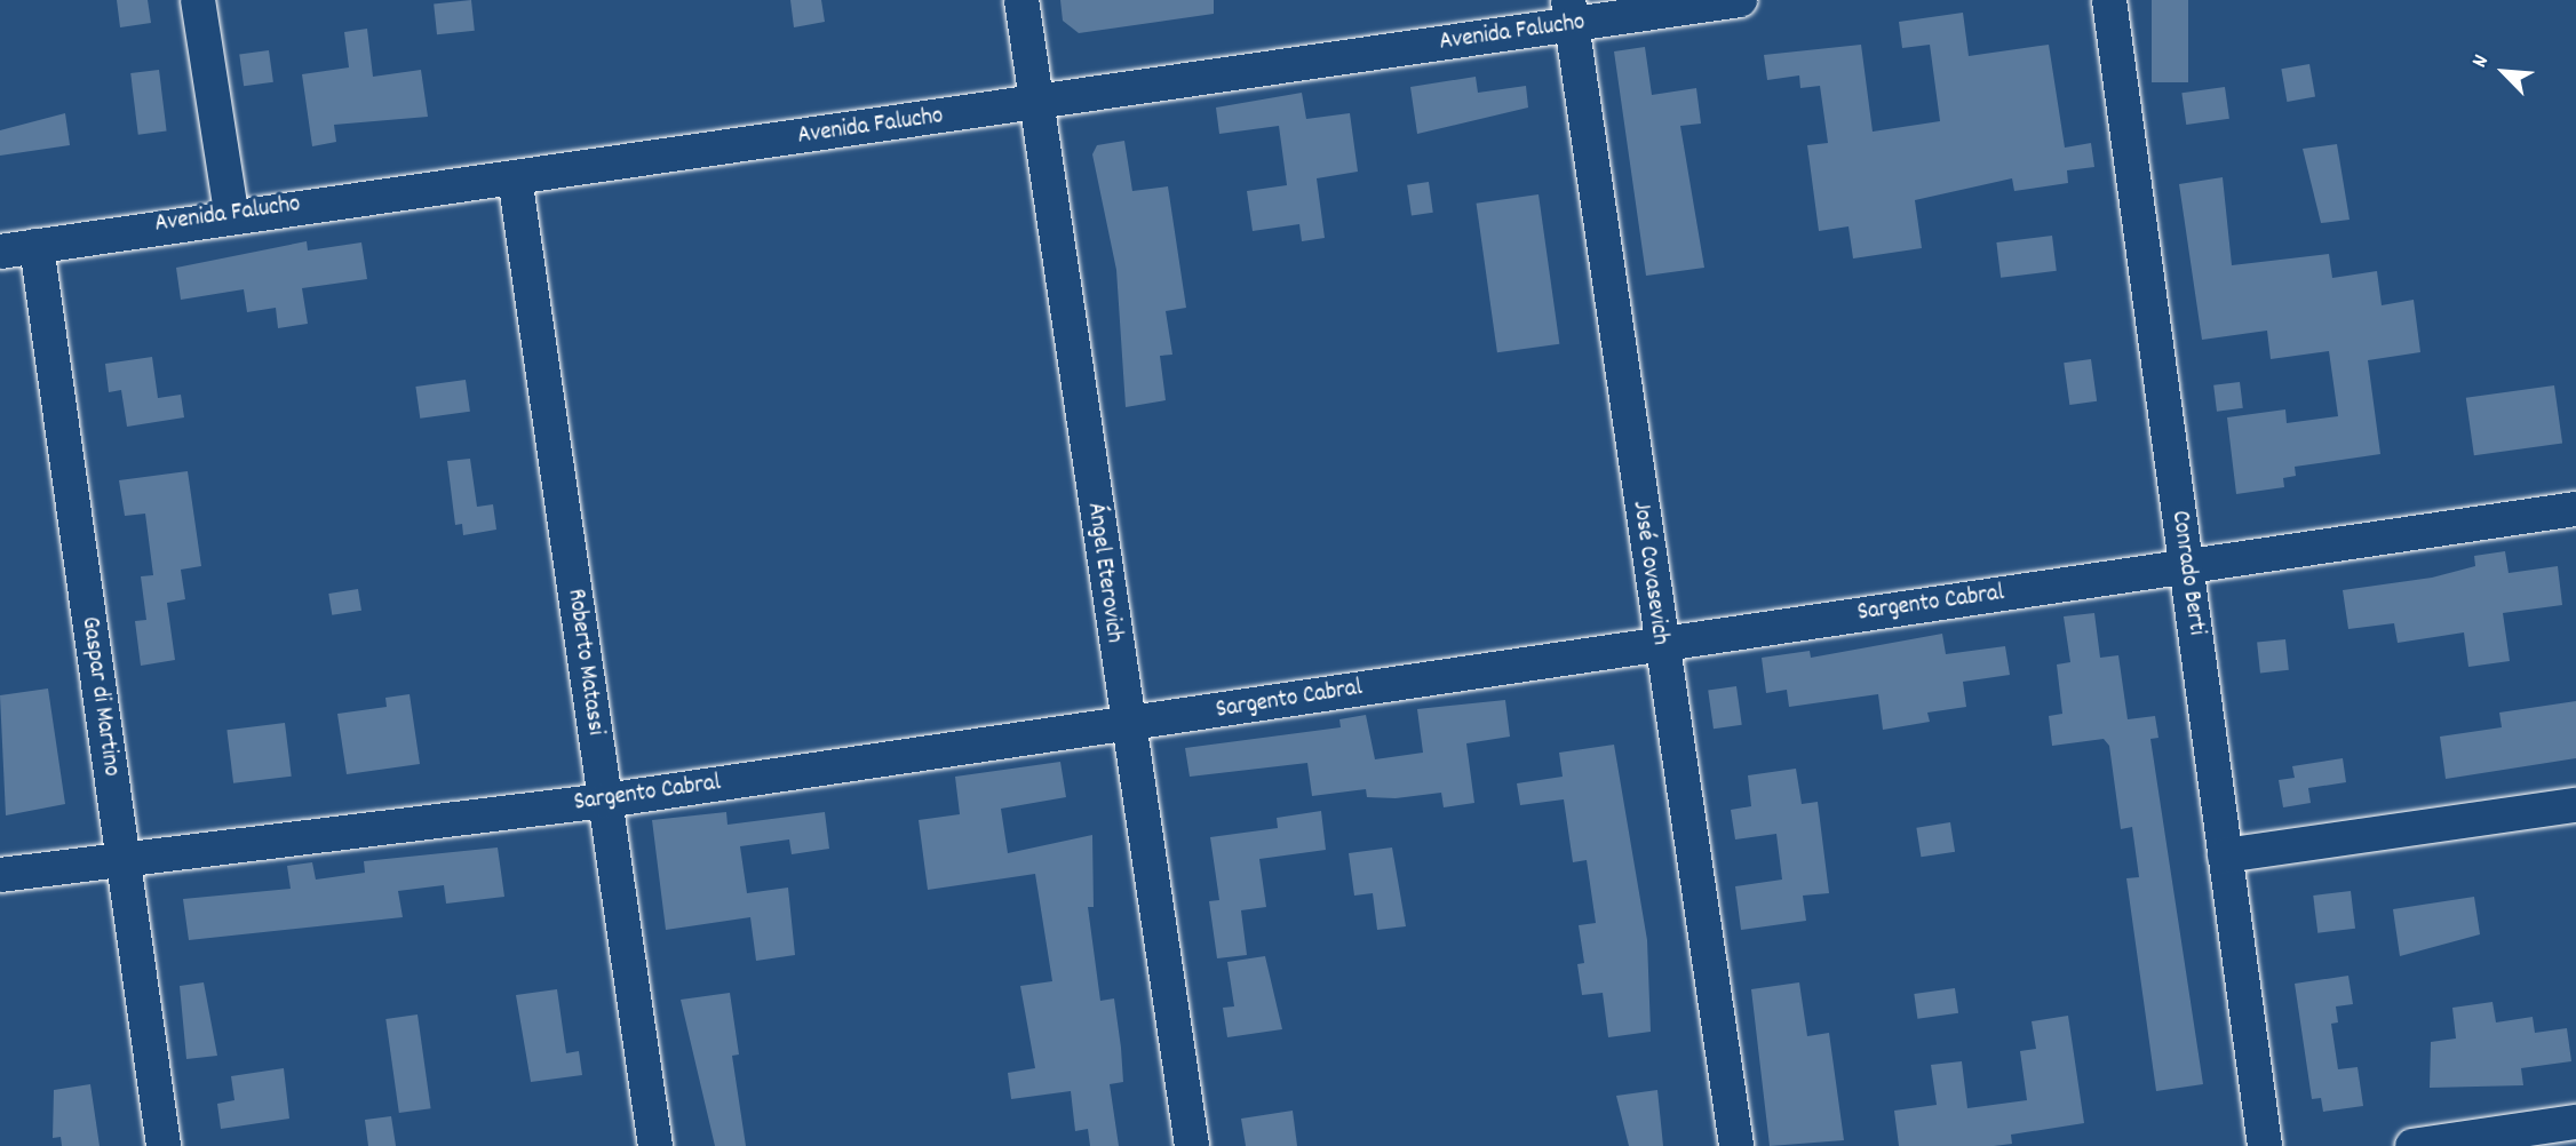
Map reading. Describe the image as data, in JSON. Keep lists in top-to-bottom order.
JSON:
{
  "streets": {
    "street": [
      "Avenida Falucho",
      "Ángel Eterovich",
      "José Covasevich",
      "Conrado Berti",
      "Sargento Cabral",
      "Roberto Matassi",
      "Gaspar di Martino"
    ]
  },
  "crossings": [
    ["Avenida Falucho", "Ángel Eterovich"],
    ["Avenida Falucho", "José Covasevich"],
    ["Avenida Falucho", "Roberto Matassi"],
    ["Avenida Falucho", "Gaspar di Martino"],
    ["Ángel Eterovich", "Sargento Cabral"],
    ["José Covasevich", "Sargento Cabral"],
    ["Conrado Berti", "Sargento Cabral"],
    ["Sargento Cabral", "Roberto Matassi"],
    ["Sargento Cabral", "Gaspar di Martino"]
  ],
  "north": "top left"
}
